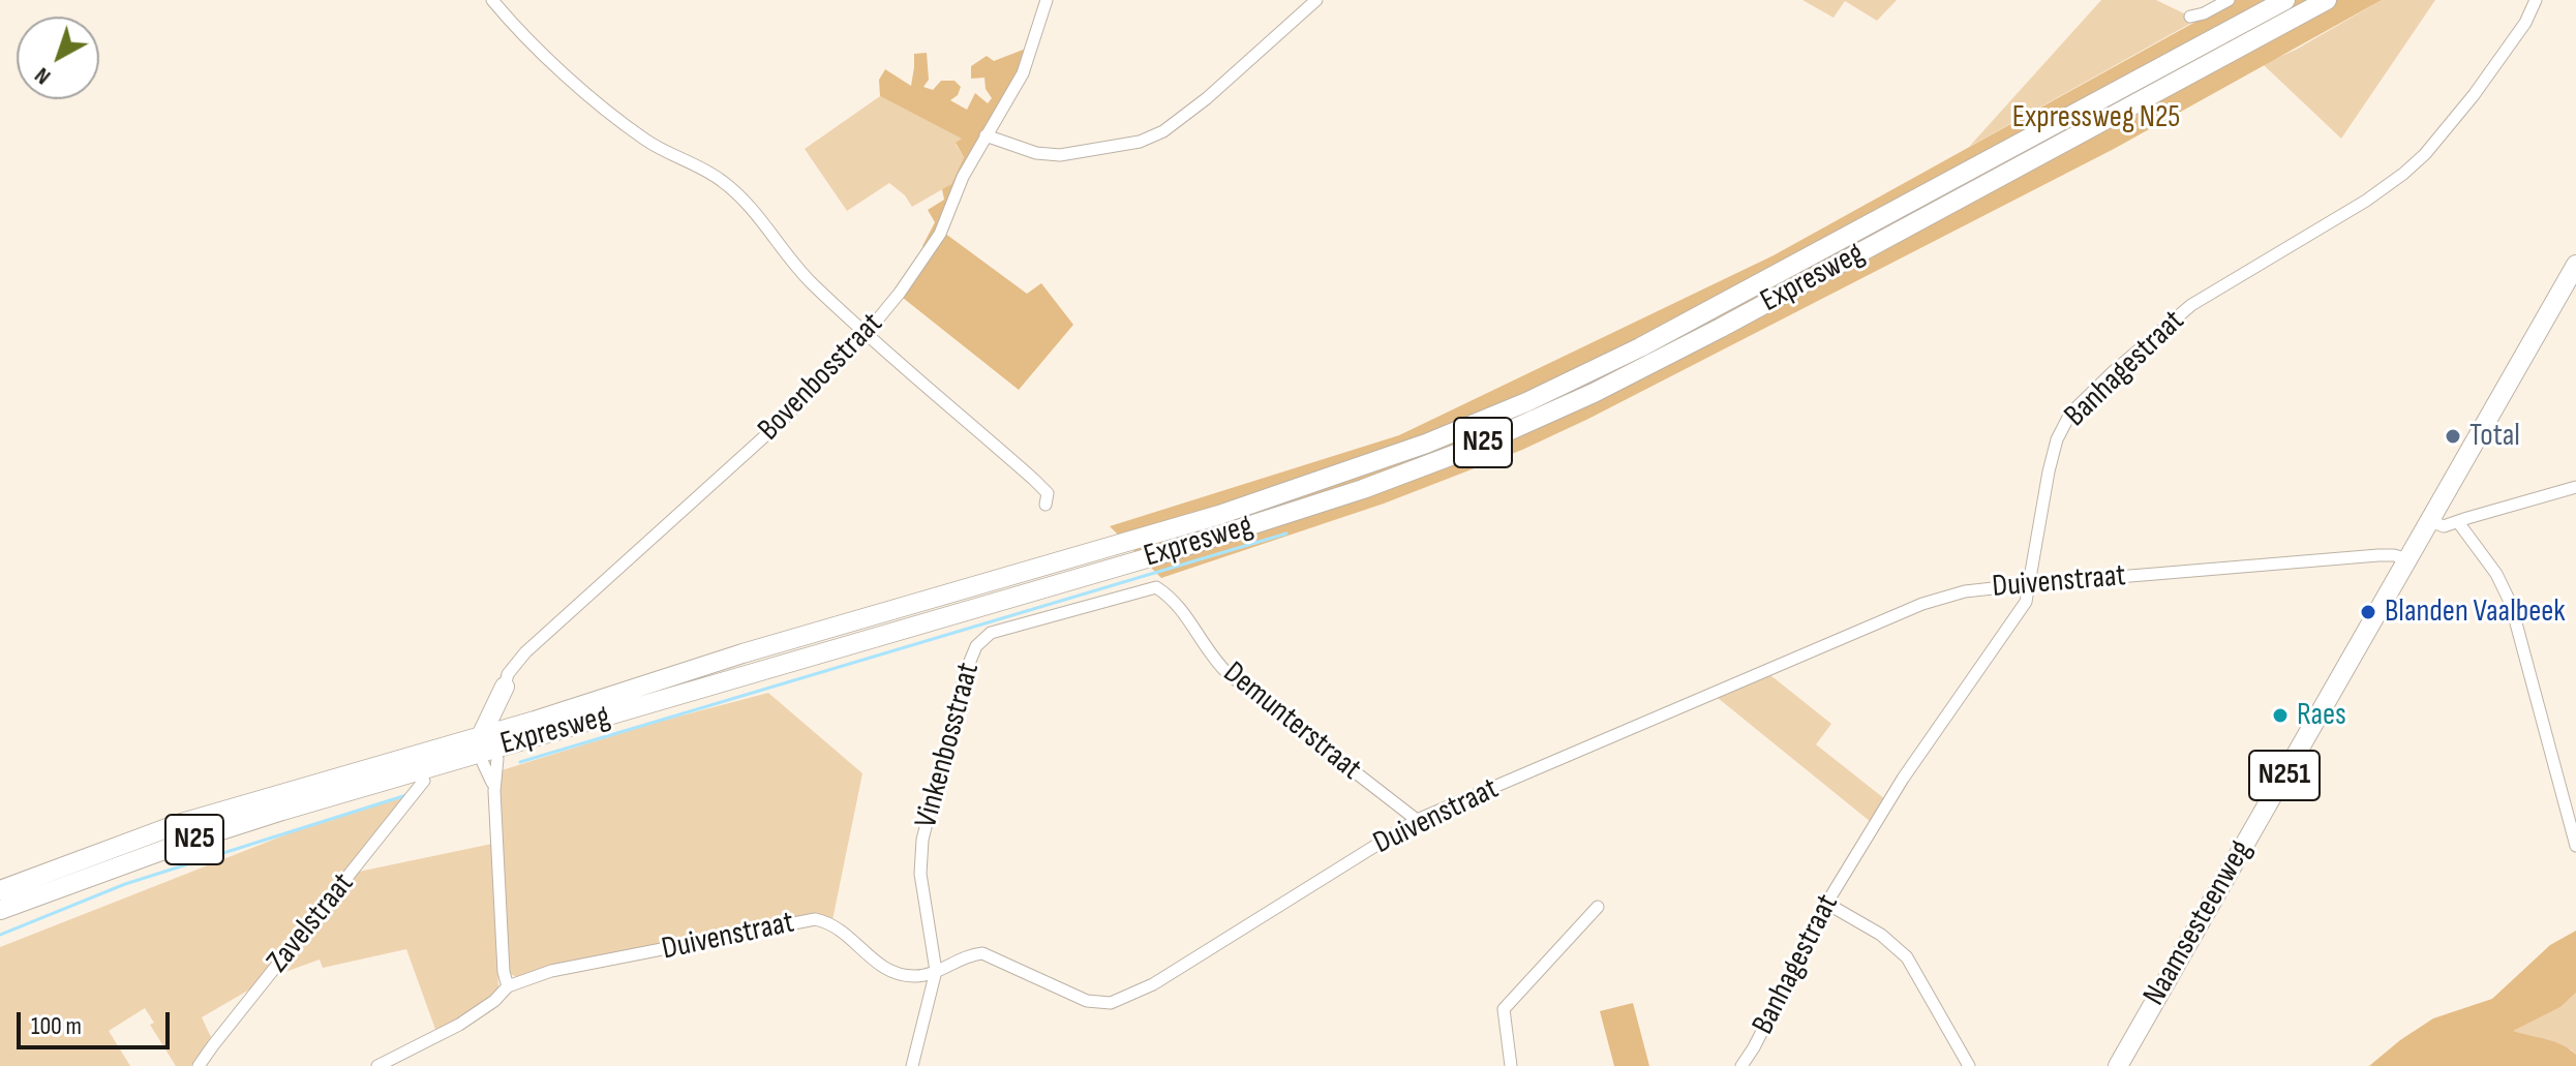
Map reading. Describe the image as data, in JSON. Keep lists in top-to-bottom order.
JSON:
{
  "streets": {
    "main road": [
      "Expresweg",
      "N25",
      "N251",
      "Naamsesteenweg"
    ],
    "street": [
      "Banhagestraat",
      "Bovenbosstraat",
      "Duivenstraat",
      "Demunterstraat",
      "Vinkenbosstraat",
      "Zavelstraat"
    ]
  },
  "crossings": [
    ["Banhagestraat", "Duivenstraat"],
    ["Duivenstraat", "Demunterstraat"],
    ["Duivenstraat", "Vinkenbosstraat"],
    ["Duivenstraat", "Naamsesteenweg"],
    ["Demunterstraat", "Vinkenbosstraat"]
  ],
  "parks": ["Expressweg N25"],
  "places": ["Total", "Blanden Vaalbeek", "Raes"],
  "scale_bar": "100 m",
  "north": "bottom left"
}
